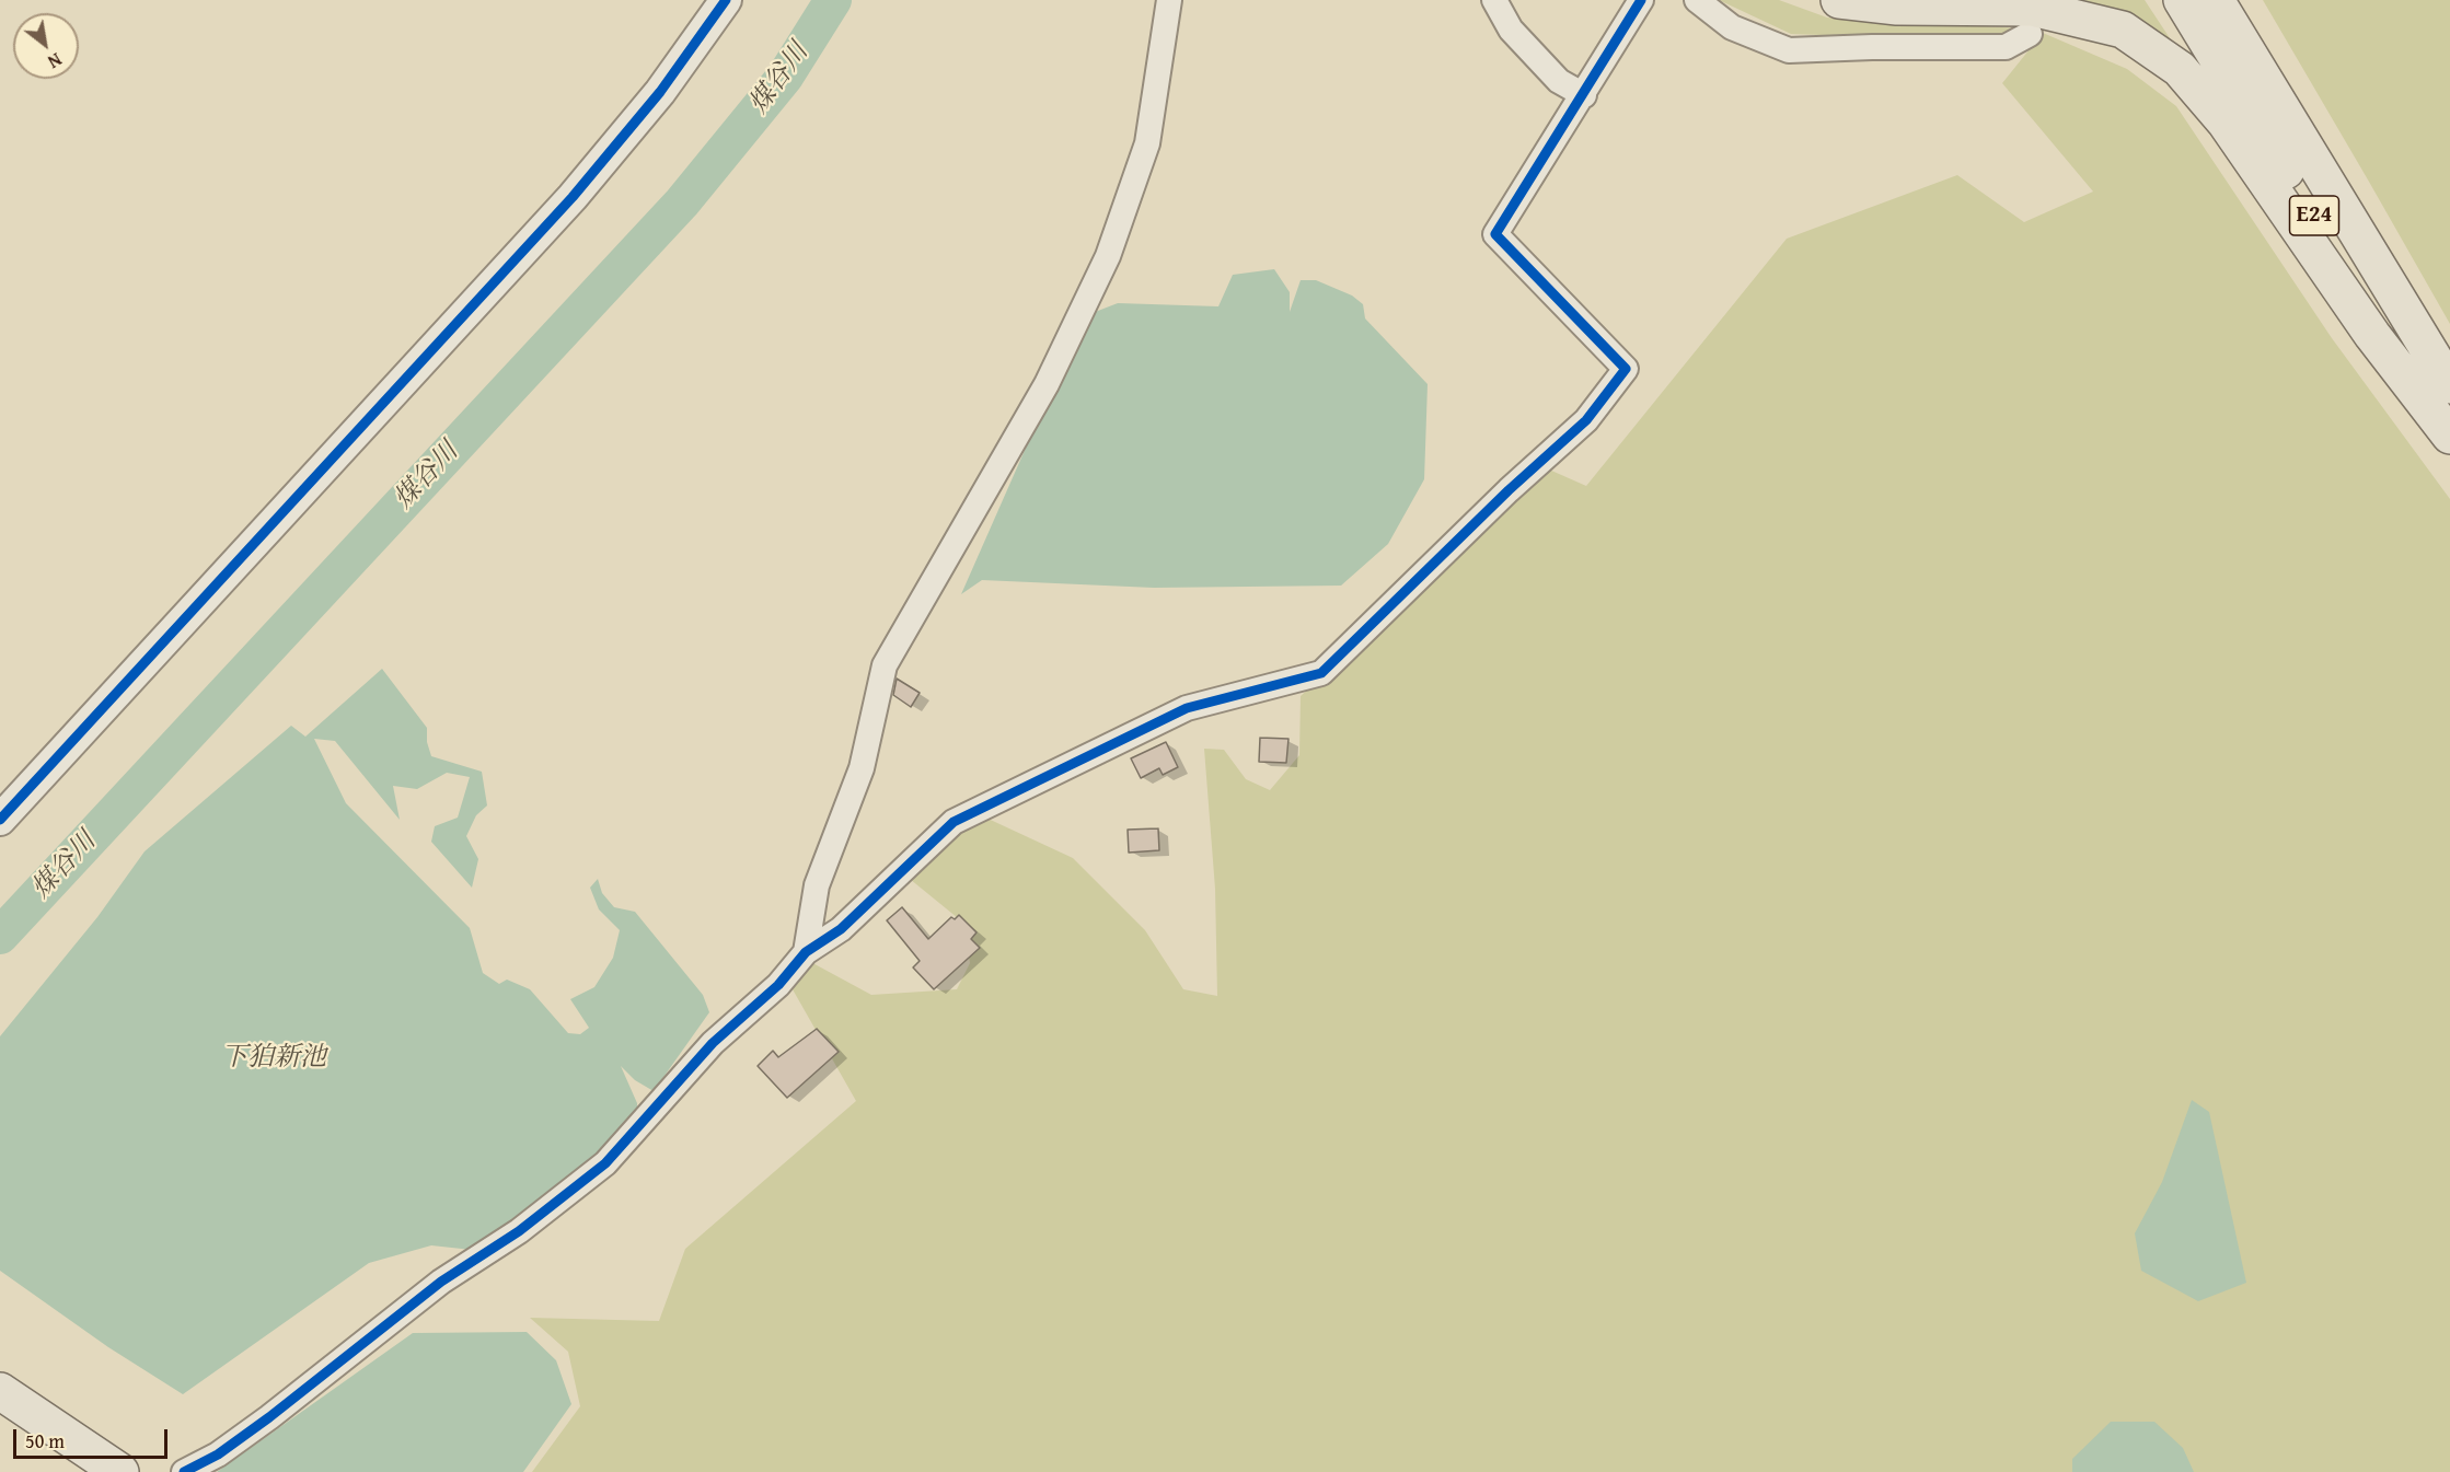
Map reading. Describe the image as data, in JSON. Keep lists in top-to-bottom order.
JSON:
{
  "streets": {
    "main road": ["E24"]
  },
  "water": ["煤谷川", "下狛新池"],
  "scale_bar": "50 m",
  "north": "bottom right"
}
